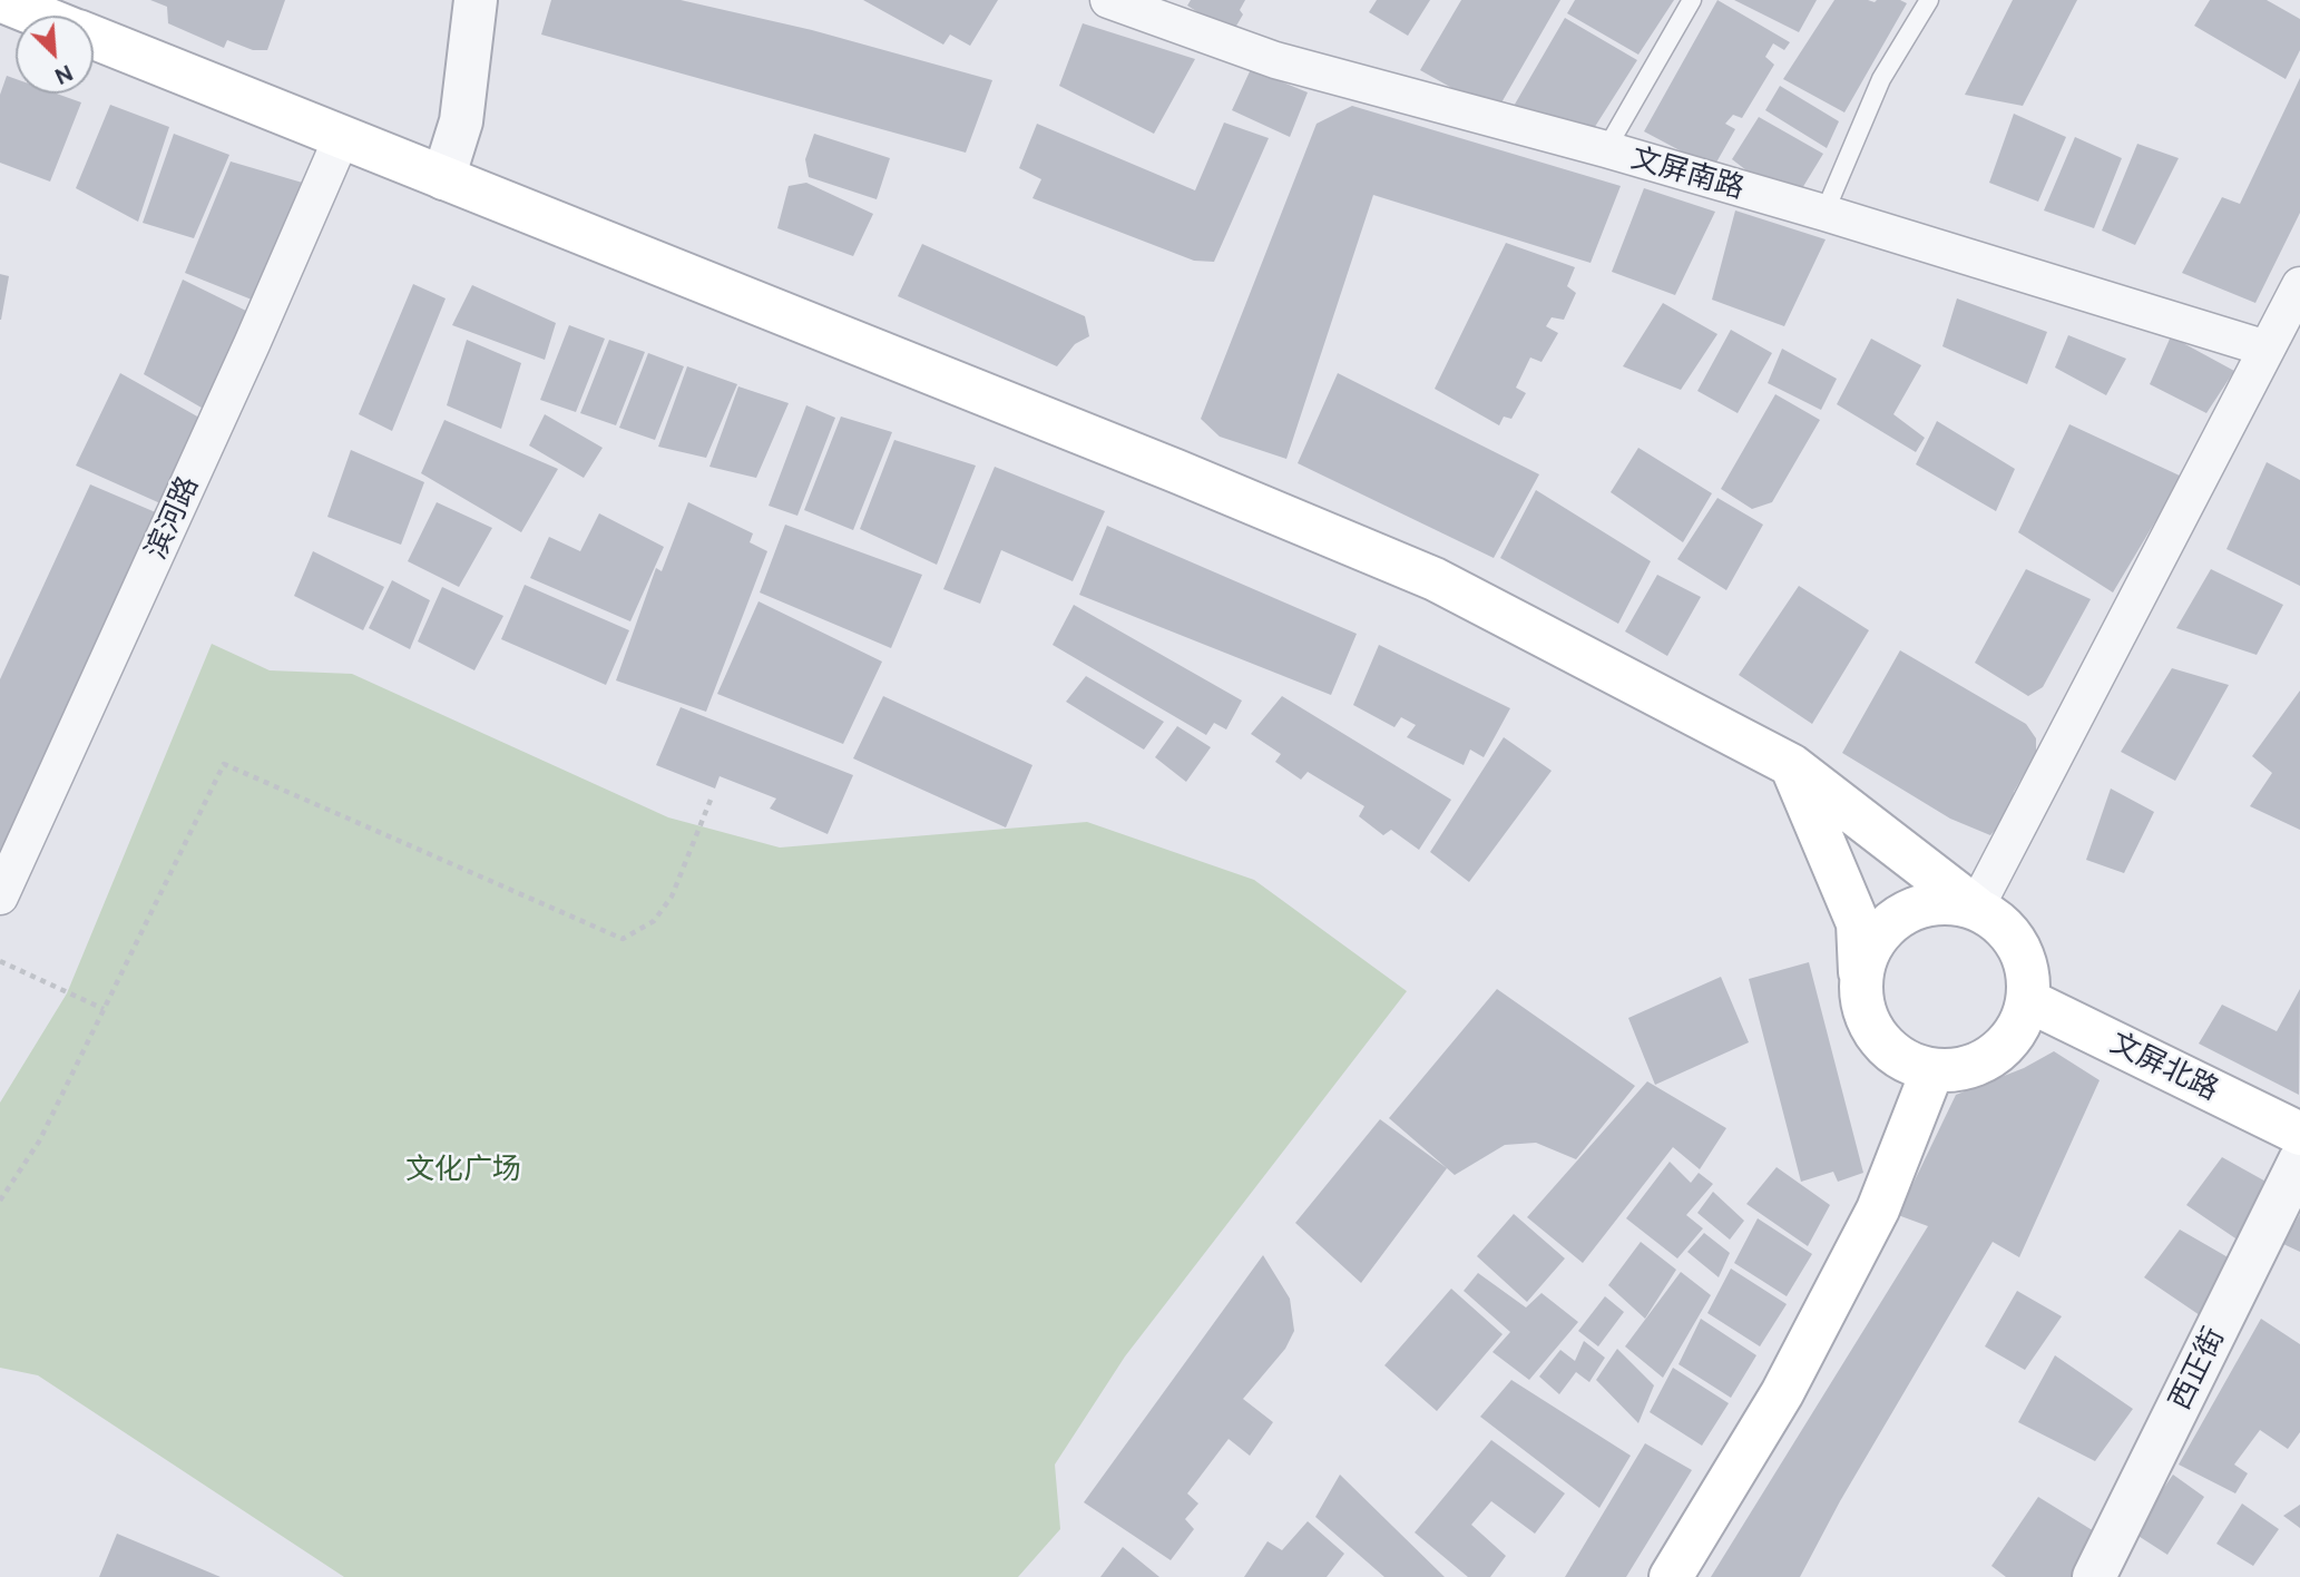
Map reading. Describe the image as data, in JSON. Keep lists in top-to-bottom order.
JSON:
{
  "streets": {
    "main road": ["文屏北路"],
    "street": ["文屏南路", "滨河路", "西正街"]
  },
  "parks": ["文化广场"],
  "north": "bottom right"
}
